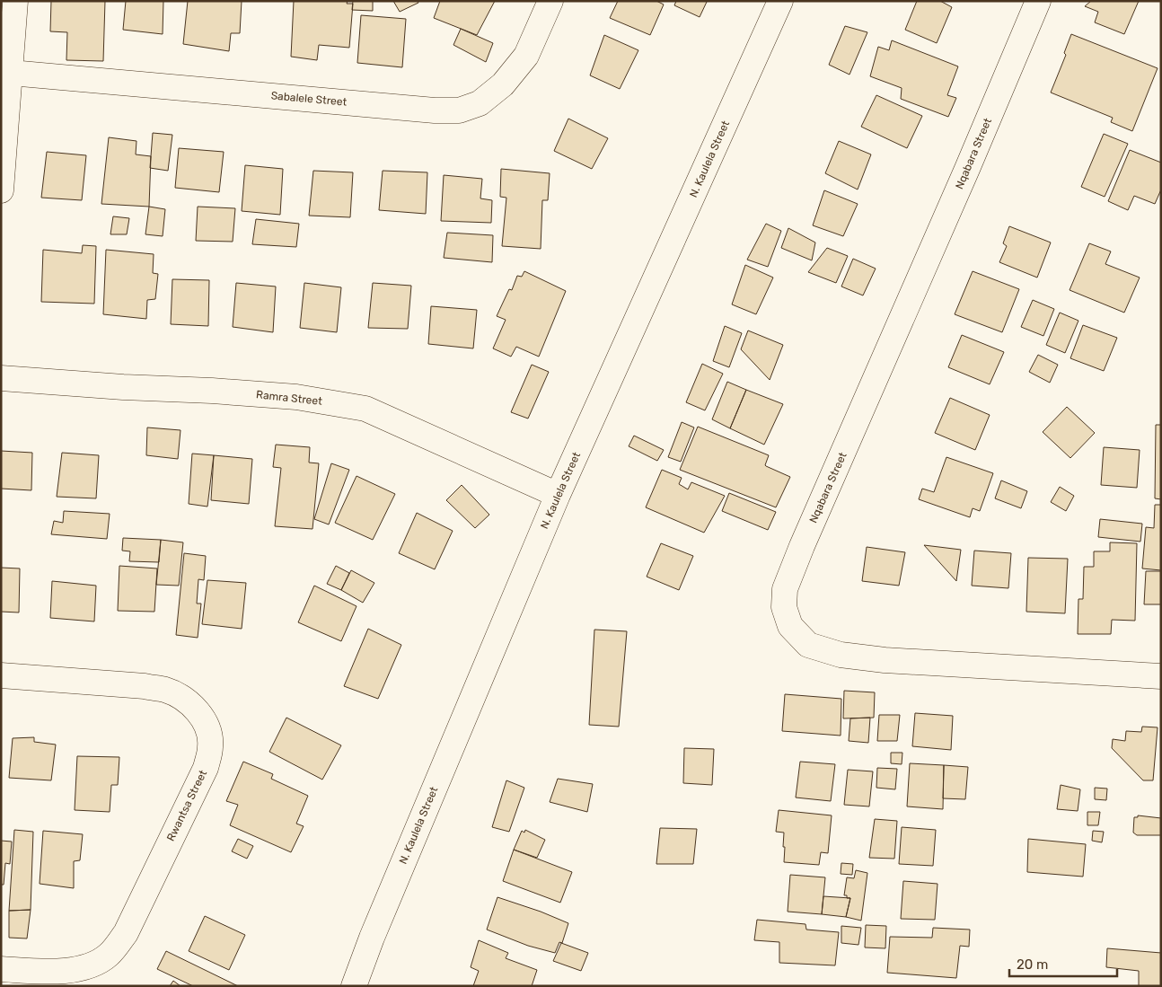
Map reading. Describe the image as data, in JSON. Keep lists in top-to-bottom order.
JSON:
{
  "streets": {
    "street": [
      "Sabalele Street",
      "Nqabara Street",
      "N. Kaulela Street",
      "Ramra Street",
      "Rwantsa Street"
    ]
  },
  "crossings": [
    ["N. Kaulela Street", "Ramra Street"]
  ],
  "scale_bar": "20 m"
}
